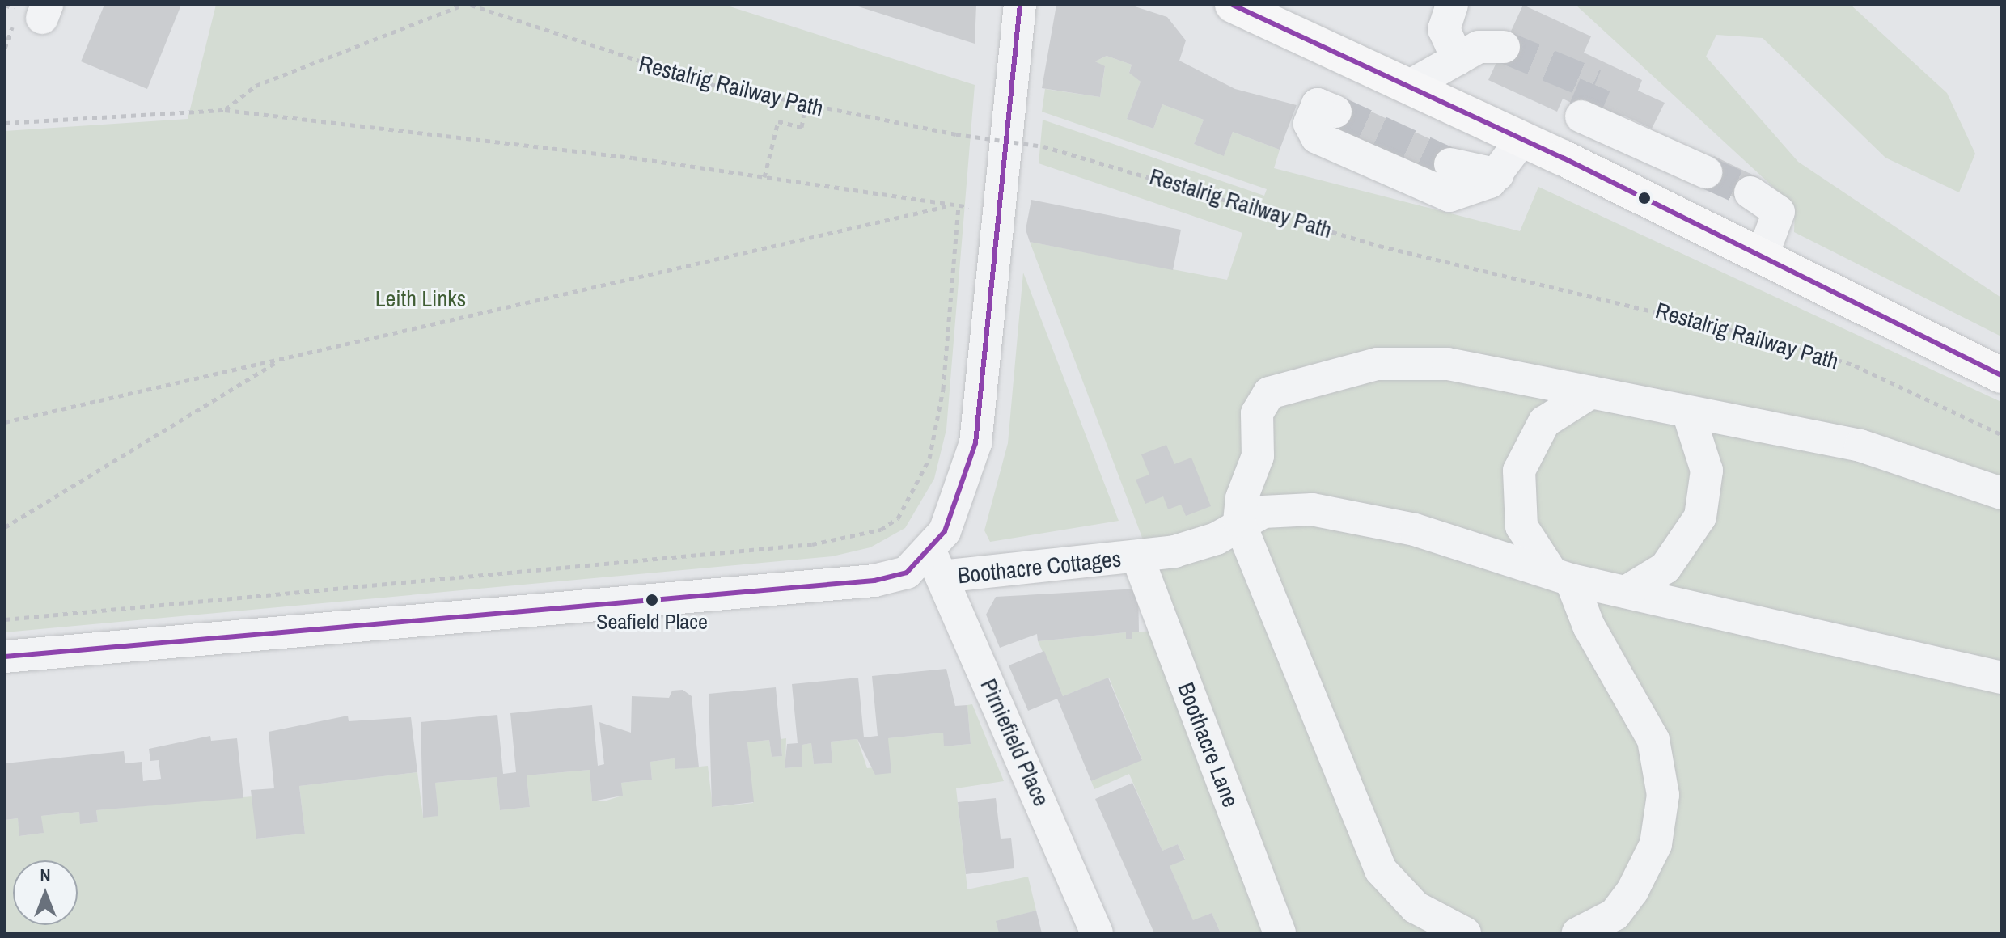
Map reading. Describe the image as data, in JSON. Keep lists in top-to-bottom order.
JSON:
{
  "streets": {
    "street": ["Boothacre Cottages", "Pirniefield Place", "Boothacre Lane"],
    "path": ["Restalrig Railway Path"]
  },
  "crossings": [
    ["Boothacre Cottages", "Pirniefield Place"],
    ["Boothacre Cottages", "Boothacre Lane"]
  ],
  "parks": ["Leith Links"],
  "places": ["Seafield Place"],
  "north": "top"
}
